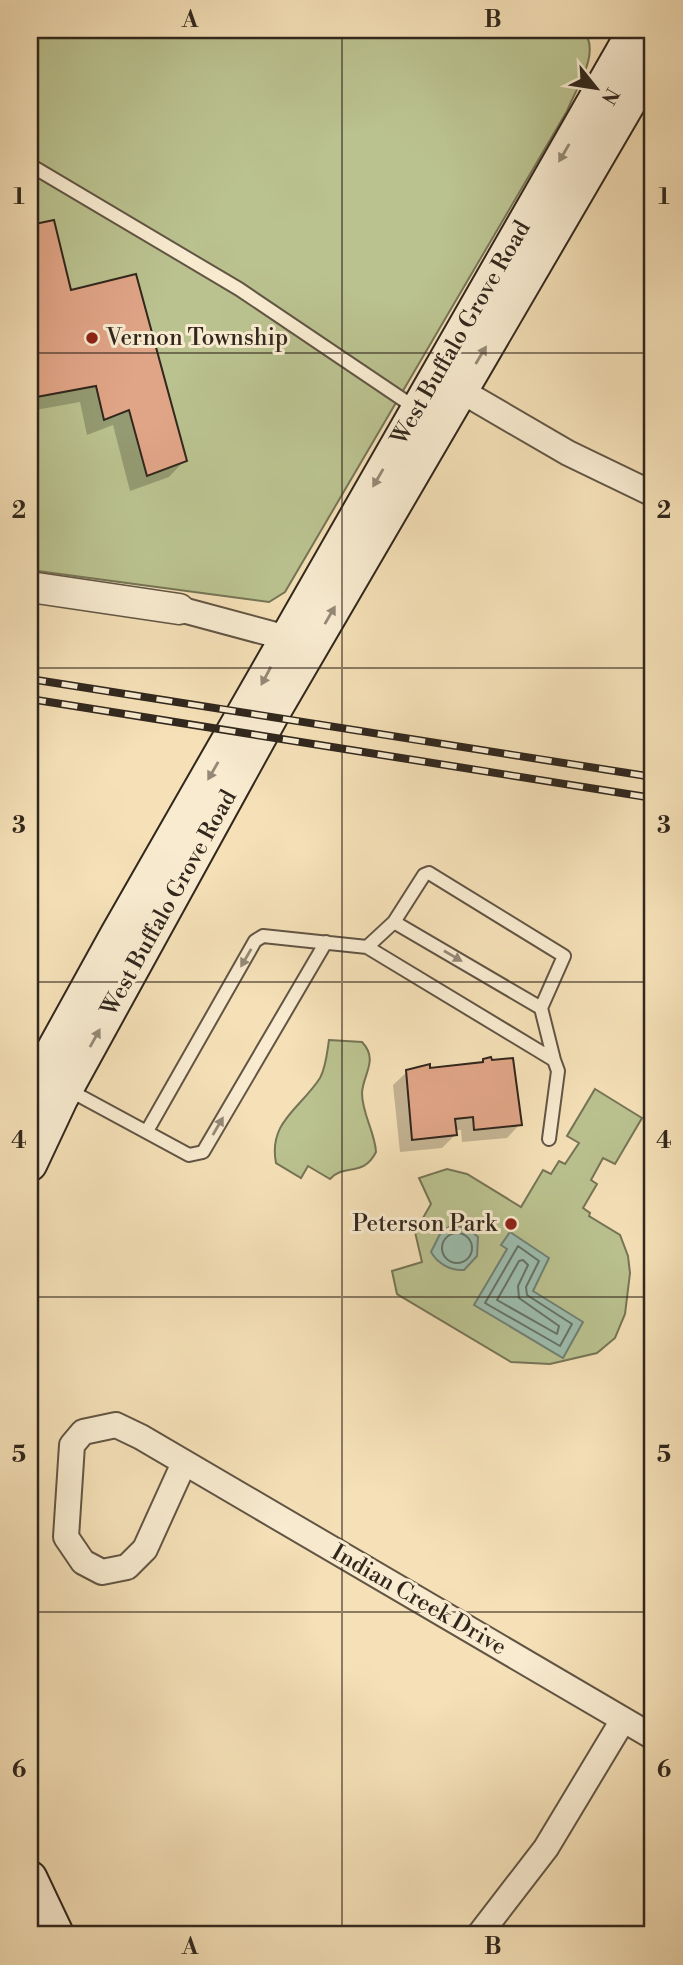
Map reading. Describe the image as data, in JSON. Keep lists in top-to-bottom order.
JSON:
{
  "streets": {
    "main road": ["West Buffalo Grove Road"],
    "street": ["Indian Creek Drive"]
  },
  "places": ["Vernon Township", "Peterson Park"],
  "north": "bottom right",
  "grid": {
    "columns": ["A", "B"],
    "rows": [
      "1",
      "2",
      "3",
      "4",
      "5",
      "6"
    ]
  }
}
